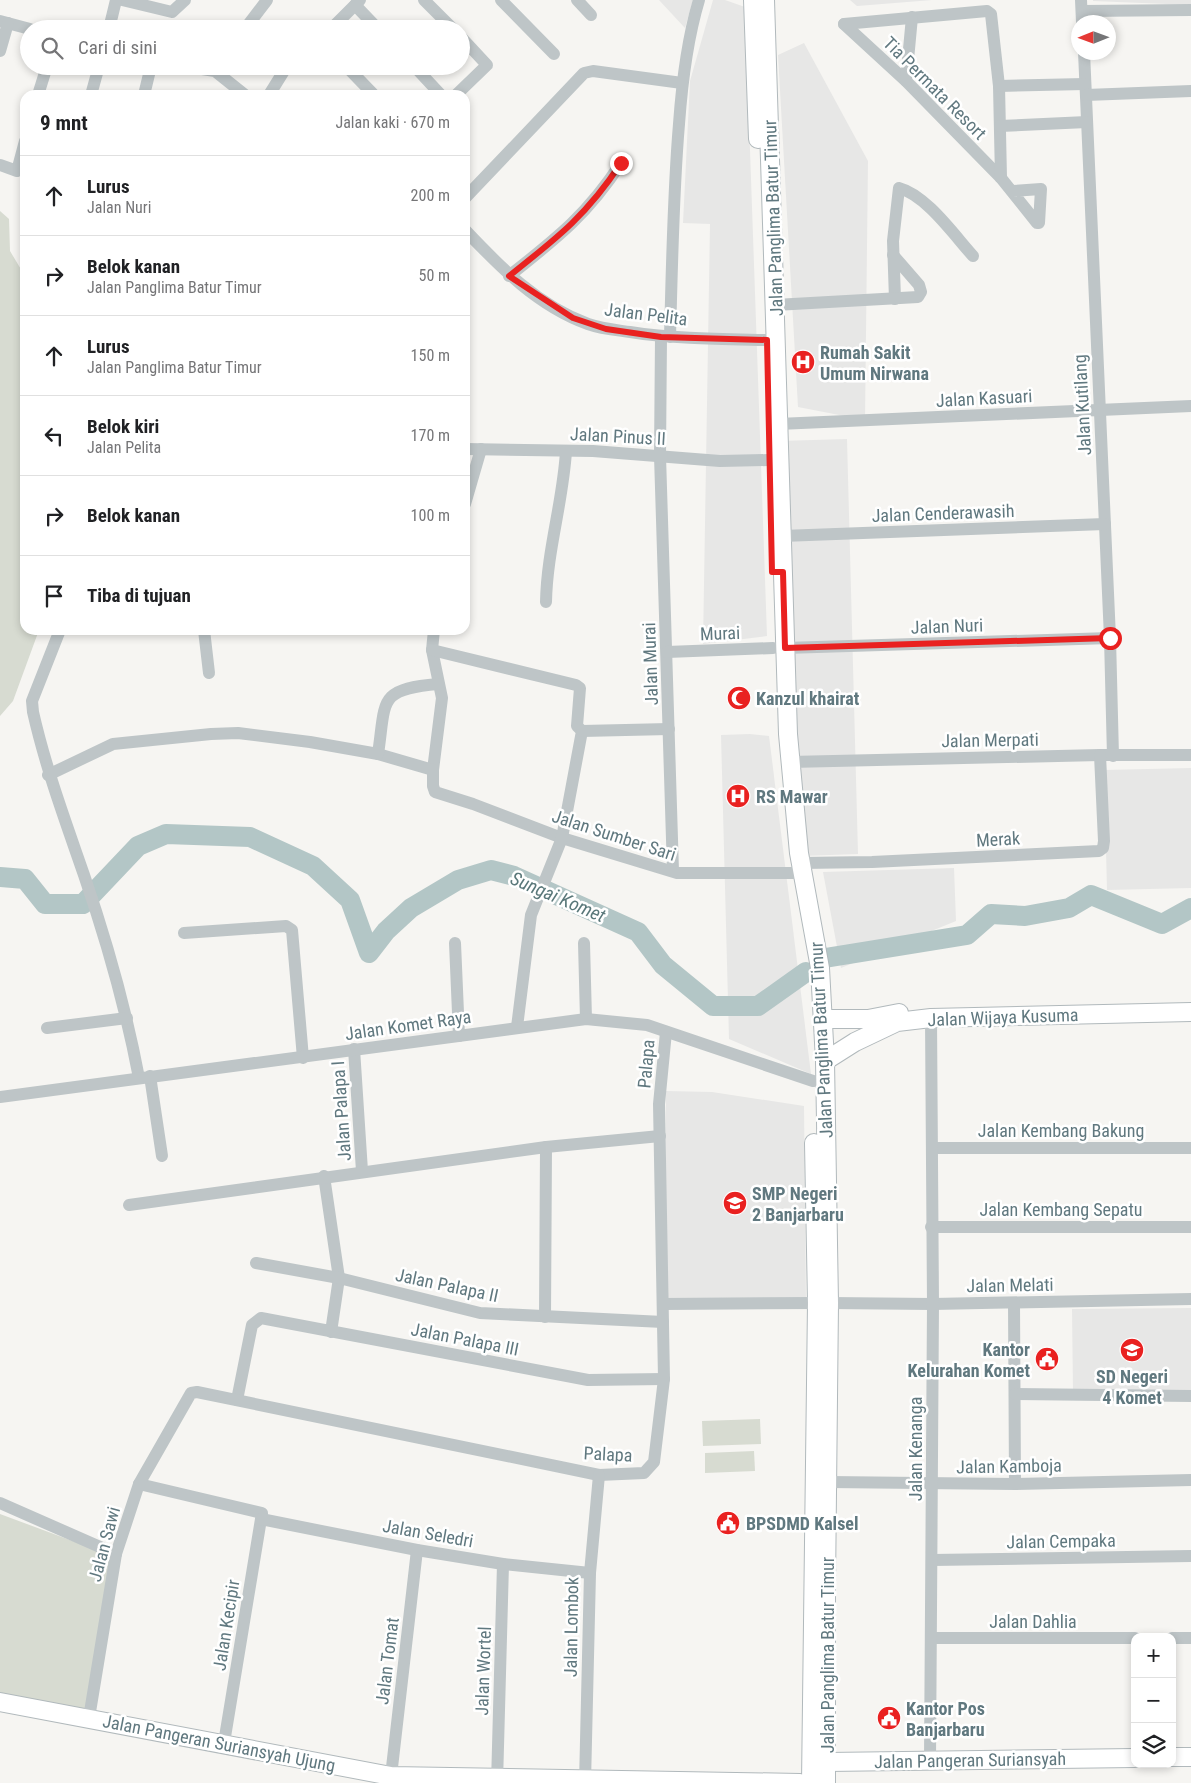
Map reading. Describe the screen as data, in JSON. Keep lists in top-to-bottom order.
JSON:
{
  "streets": {
    "main road": [
      "Jalan Panglima Batur Timur",
      "Jalan Wijaya Kusuma",
      "Jalan Pangeran Suriansyah Ujung",
      "Jalan Pangeran Suriansyah"
    ],
    "street": [
      "Tia Permata Resort",
      "Jalan Pelita",
      "Jalan Kasuari",
      "Jalan Kutilang",
      "Jalan Pinus II",
      "Jalan Cenderawasih",
      "Jalan Nuri",
      "Murai",
      "Jalan Murai",
      "Jalan Merpati",
      "Jalan Sumber Sari",
      "Merak",
      "Jalan Komet Raya",
      "Palapa",
      "Jalan Palapa I",
      "Jalan Kembang Bakung",
      "Jalan Kembang Sepatu",
      "Jalan Palapa II",
      "Jalan Melati",
      "Jalan Palapa III",
      "Jalan Kenanga",
      "Jalan Kamboja",
      "Jalan Seledri",
      "Jalan Cempaka",
      "Jalan Sawi",
      "Jalan Dahlia",
      "Jalan Kecipir",
      "Jalan Lombok",
      "Jalan Tomat",
      "Jalan Wortel"
    ]
  },
  "crossings": [
    ["Jalan Panglima Batur Timur", "Jalan Pelita"],
    ["Jalan Panglima Batur Timur", "Jalan Kasuari"],
    ["Jalan Panglima Batur Timur", "Jalan Pinus II"],
    ["Jalan Panglima Batur Timur", "Jalan Cenderawasih"],
    ["Jalan Panglima Batur Timur", "Jalan Nuri"],
    ["Jalan Panglima Batur Timur", "Murai"],
    ["Jalan Panglima Batur Timur", "Jalan Merpati"],
    ["Jalan Panglima Batur Timur", "Jalan Sumber Sari"],
    ["Jalan Panglima Batur Timur", "Merak"],
    ["Jalan Panglima Batur Timur", "Jalan Wijaya Kusuma"],
    ["Jalan Panglima Batur Timur", "Jalan Komet Raya"],
    ["Jalan Panglima Batur Timur", "Jalan Melati"],
    ["Jalan Panglima Batur Timur", "Jalan Kamboja"],
    ["Jalan Panglima Batur Timur", "Jalan Pangeran Suriansyah Ujung"],
    ["Jalan Panglima Batur Timur", "Jalan Pangeran Suriansyah"],
    ["Jalan Pelita", "Jalan Murai"],
    ["Jalan Kasuari", "Jalan Kutilang"],
    ["Jalan Kutilang", "Jalan Cenderawasih"],
    ["Jalan Kutilang", "Jalan Nuri"],
    ["Jalan Kutilang", "Jalan Merpati"],
    ["Jalan Kutilang", "Merak"],
    ["Jalan Pinus II", "Jalan Murai"],
    ["Jalan Nuri", "Murai"],
    ["Murai", "Jalan Murai"],
    ["Jalan Murai", "Jalan Sumber Sari"],
    ["Jalan Merpati", "Merak"],
    ["Jalan Sumber Sari", "Merak"],
    ["Jalan Wijaya Kusuma", "Jalan Kenanga"],
    ["Jalan Komet Raya", "Palapa"],
    ["Jalan Komet Raya", "Jalan Palapa I"],
    ["Palapa", "Jalan Palapa II"],
    ["Palapa", "Jalan Melati"],
    ["Palapa", "Jalan Palapa III"],
    ["Palapa", "Jalan Sawi"],
    ["Palapa", "Jalan Lombok"],
    ["Jalan Kembang Bakung", "Jalan Kenanga"],
    ["Jalan Kembang Sepatu", "Jalan Kenanga"],
    ["Jalan Melati", "Jalan Kenanga"],
    ["Jalan Kenanga", "Jalan Kamboja"],
    ["Jalan Kenanga", "Jalan Cempaka"],
    ["Jalan Kenanga", "Jalan Dahlia"],
    ["Jalan Kenanga", "Jalan Pangeran Suriansyah"],
    ["Jalan Seledri", "Jalan Sawi"],
    ["Jalan Seledri", "Jalan Kecipir"],
    ["Jalan Seledri", "Jalan Lombok"],
    ["Jalan Seledri", "Jalan Tomat"],
    ["Jalan Seledri", "Jalan Wortel"],
    ["Jalan Sawi", "Jalan Pangeran Suriansyah Ujung"],
    ["Jalan Kecipir", "Jalan Pangeran Suriansyah Ujung"],
    ["Jalan Lombok", "Jalan Pangeran Suriansyah Ujung"],
    ["Jalan Tomat", "Jalan Pangeran Suriansyah Ujung"],
    ["Jalan Wortel", "Jalan Pangeran Suriansyah Ujung"]
  ],
  "water": ["Sungai Komet"],
  "places": {
    "hospital": ["Rumah Sakit Umum Nirwana", "RS Mawar"],
    "mosque": ["Kanzul khairat"],
    "school or university": ["SMP Negeri 2 Banjarbaru", "SD Negeri 4 Komet"],
    "public building": ["Kantor Kelurahan Komet", "BPSDMD Kalsel", "Kantor Pos Banjarbaru"]
  },
  "north": "left",
  "page": {
    "search": "Cari di sini",
    "heading": ["9 mnt", "Jalan kaki · 670 m"],
    "list": [
      ["Lurus", "Jalan Nuri", "200 m"],
      ["Belok kanan", "Jalan Panglima Batur Timur", "50 m"],
      ["Lurus", "Jalan Panglima Batur Timur", "150 m"],
      ["Belok kiri", "Jalan Pelita", "170 m"],
      ["Belok kanan", "100 m"],
      "Tiba di tujuan"
    ],
    "map_buttons": ["+", "−"]
  }
}
